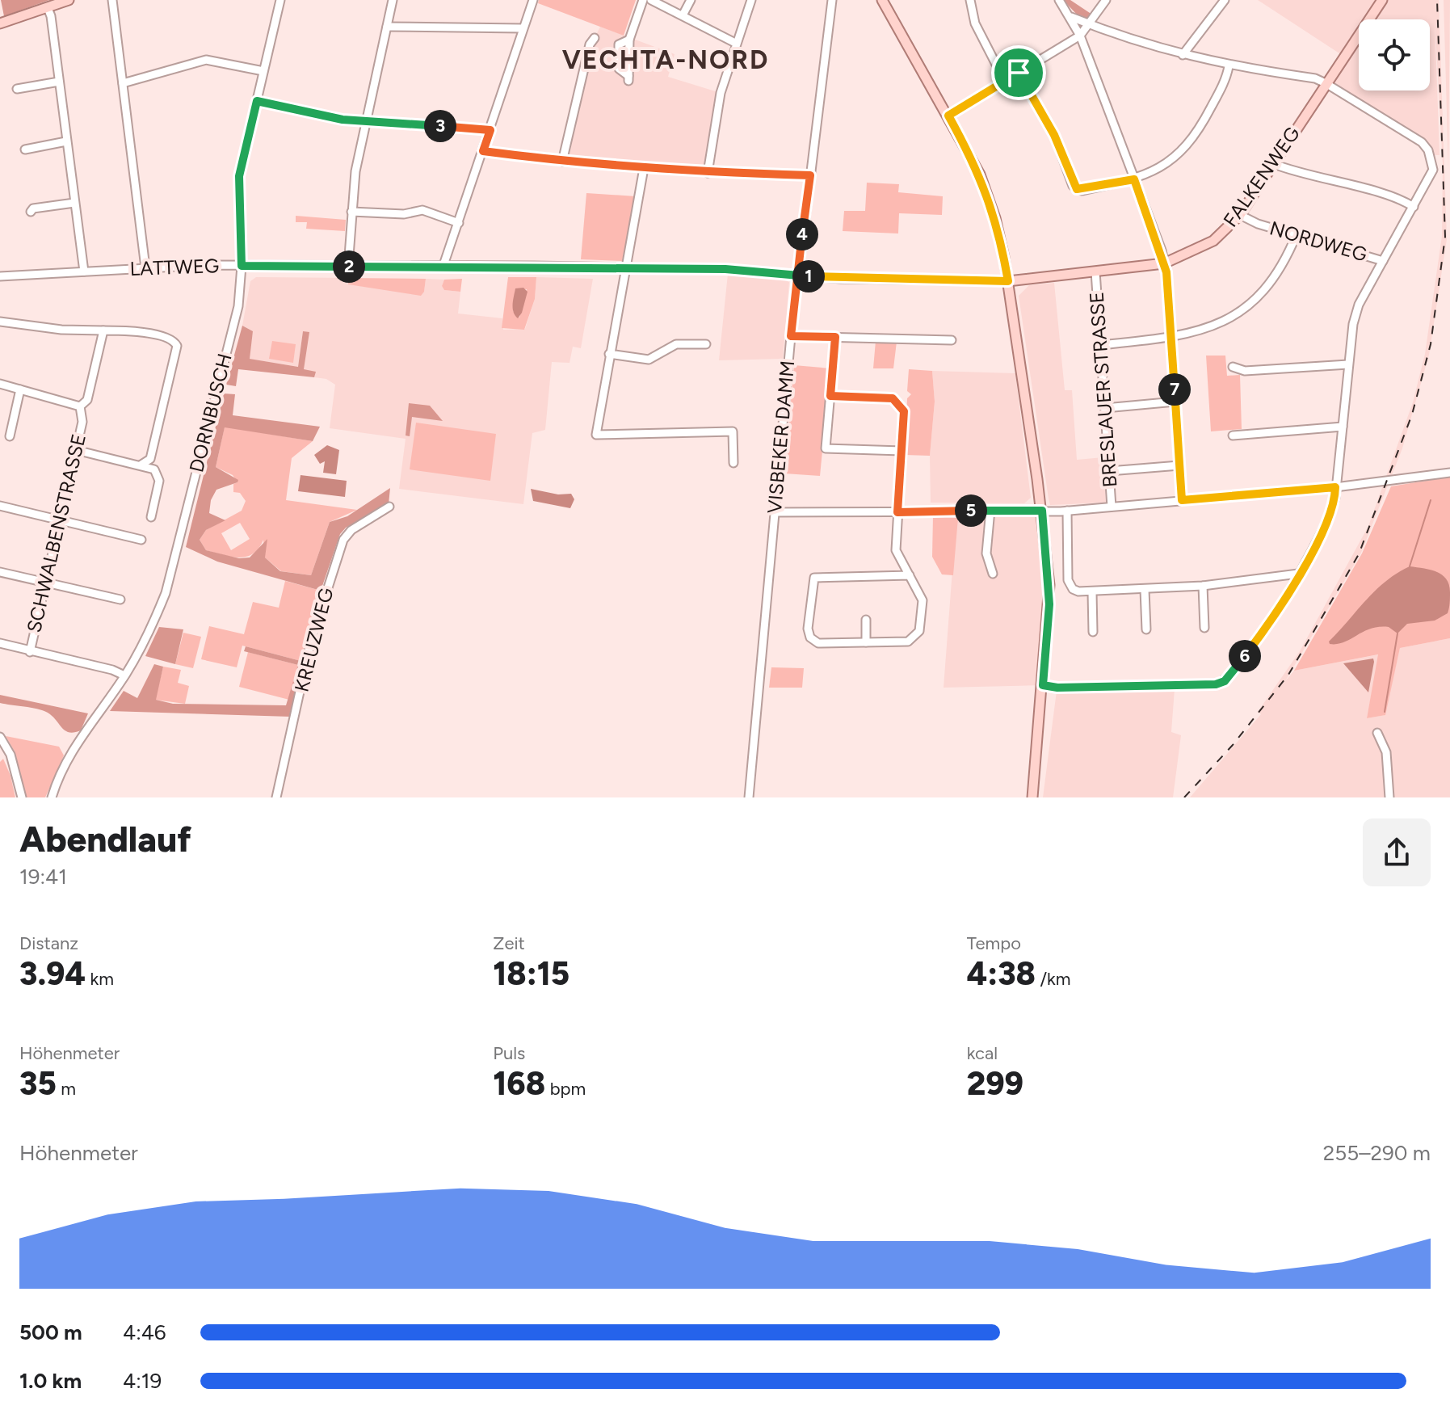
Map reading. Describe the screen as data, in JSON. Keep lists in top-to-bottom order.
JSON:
{
  "streets": {
    "main road": ["FALKENWEG"],
    "street": [
      "NORDWEG",
      "LATTWEG",
      "BRESLAUER STRASSE",
      "DORNBUSCH",
      "VISBEKER DAMM",
      "SCHWALBENSTRASSE",
      "KREUZWEG"
    ]
  },
  "crossings": [
    ["FALKENWEG", "NORDWEG"],
    ["FALKENWEG", "LATTWEG"],
    ["FALKENWEG", "BRESLAUER STRASSE"],
    ["LATTWEG", "DORNBUSCH"],
    ["LATTWEG", "VISBEKER DAMM"]
  ],
  "districts": ["VECHTA-NORD"],
  "page": {
    "pins": [
      "3",
      "4",
      "2",
      "1",
      "7",
      "5",
      "6"
    ],
    "heading": ["Abendlauf", "19:41"],
    "stats": [
      ["Distanz", "3.94 km"],
      ["Zeit", "18:15"],
      ["Tempo", "4:38 /km"],
      ["Höhenmeter", "35 m"],
      ["Puls", "168 bpm"],
      ["kcal", "299"]
    ],
    "chart": ["Höhenmeter", "255–290 m"],
    "list": [
      {
        "name": "500 m",
        "note": "4:46"
      },
      {
        "name": "1.0 km",
        "note": "4:19"
      }
    ]
  }
}
